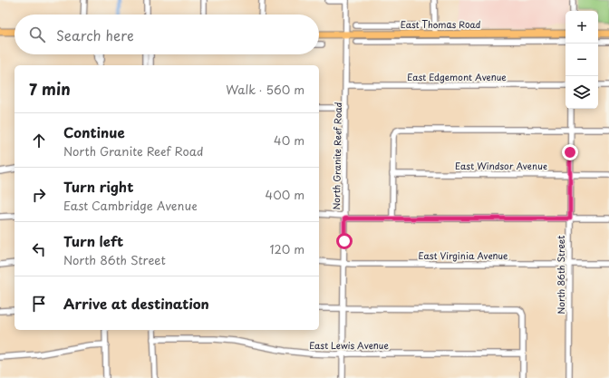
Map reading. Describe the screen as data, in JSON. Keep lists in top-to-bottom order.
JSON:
{
  "streets": {
    "main road": ["East Thomas Road"],
    "street": [
      "East Edgemont Avenue",
      "North Granite Reef Road",
      "East Windsor Avenue",
      "East Virginia Avenue",
      "North 86th Street",
      "East Lewis Avenue"
    ]
  },
  "crossings": [
    ["East Thomas Road", "North Granite Reef Road"],
    ["East Edgemont Avenue", "North Granite Reef Road"],
    ["North Granite Reef Road", "East Virginia Avenue"],
    ["North Granite Reef Road", "East Lewis Avenue"],
    ["East Windsor Avenue", "North 86th Street"],
    ["East Virginia Avenue", "North 86th Street"]
  ],
  "page": {
    "map_buttons": ["+", "−"],
    "search": "Search here",
    "heading": ["7 min", "Walk · 560 m"],
    "list": [
      ["Continue", "North Granite Reef Road", "40 m"],
      ["Turn right", "East Cambridge Avenue", "400 m"],
      ["Turn left", "North 86th Street", "120 m"],
      "Arrive at destination"
    ]
  }
}
